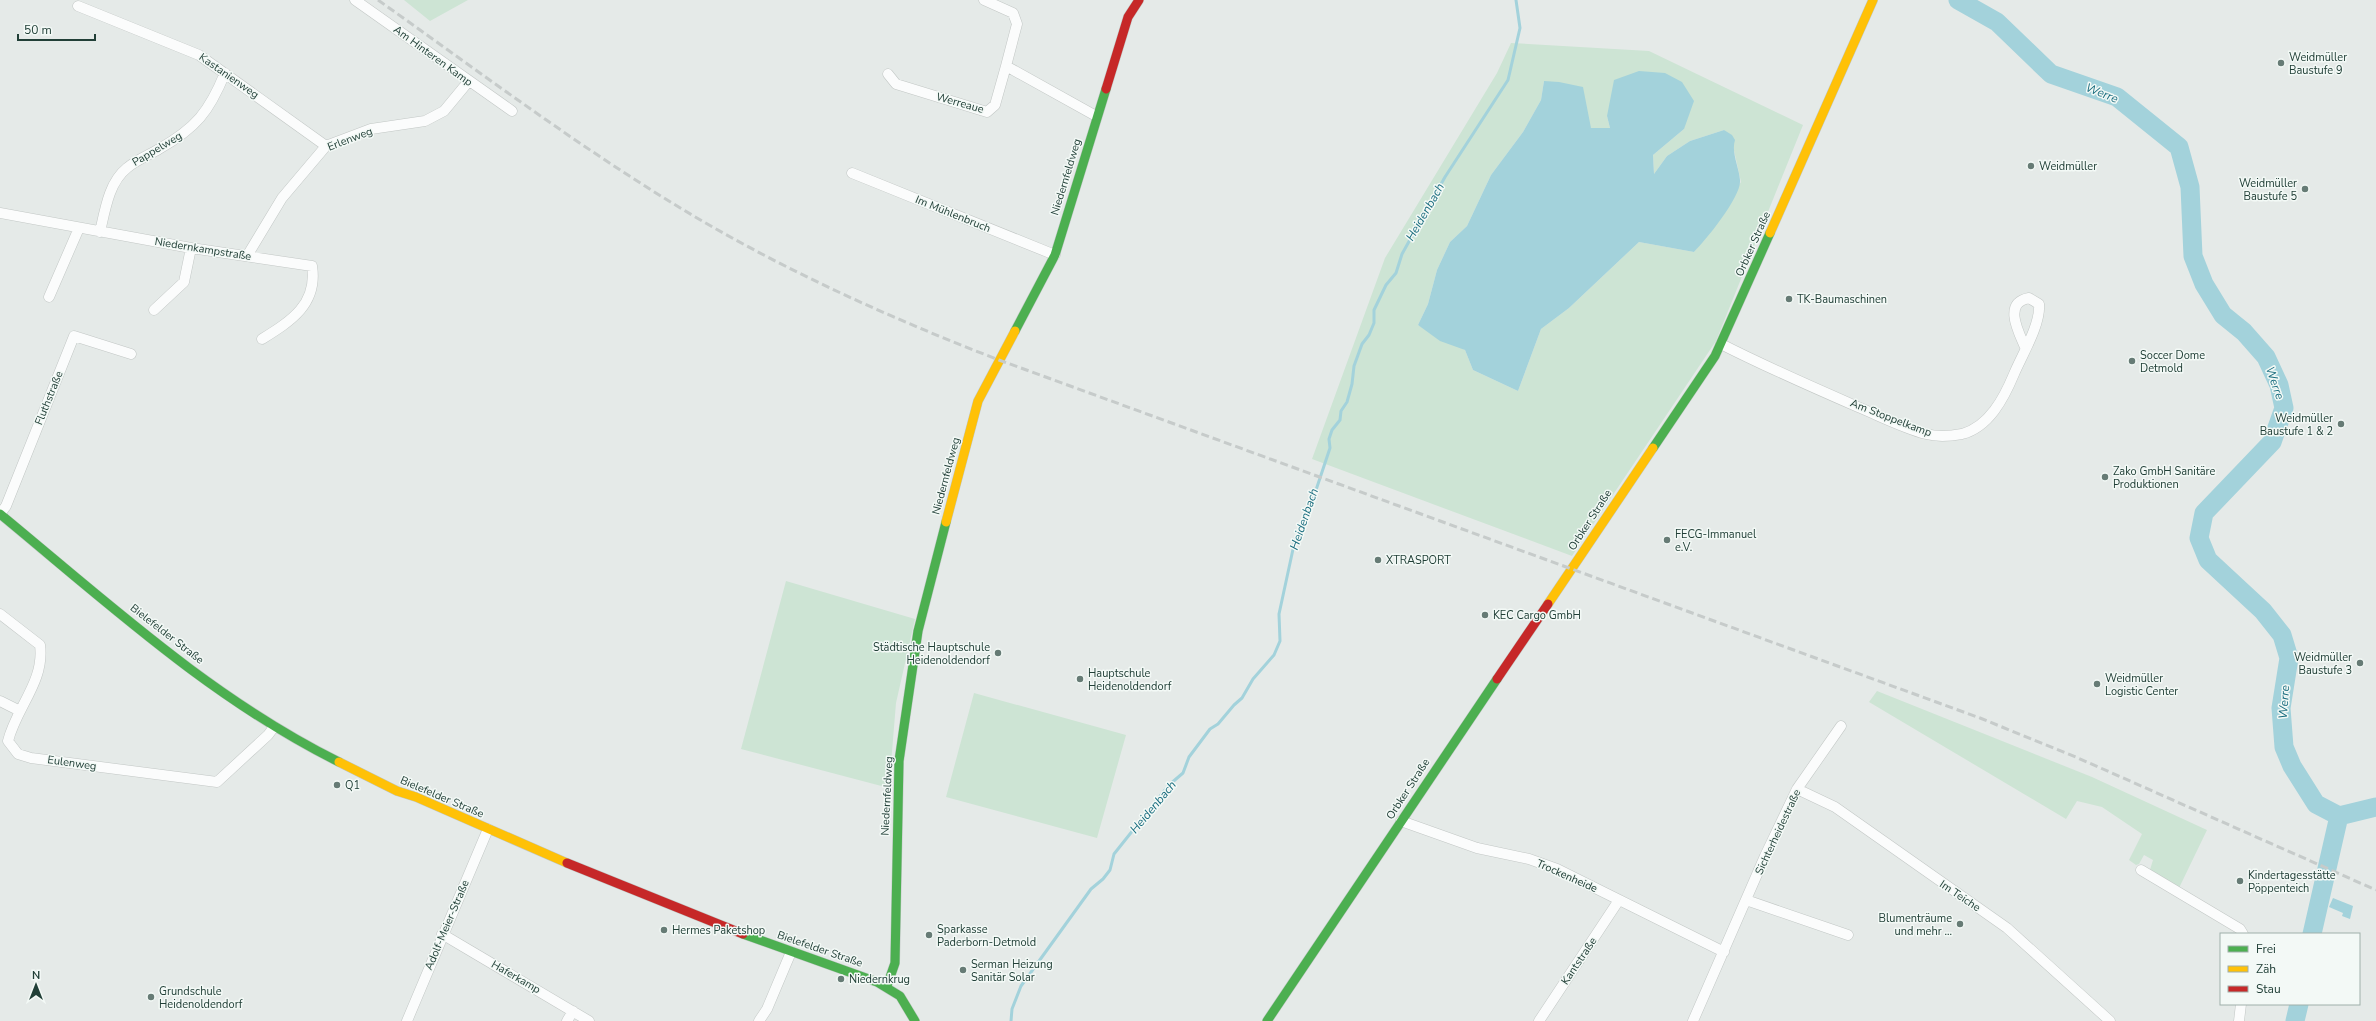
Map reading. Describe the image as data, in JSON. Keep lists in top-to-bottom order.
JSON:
{
  "streets": {
    "street": [
      "Am Hinteren Kamp",
      "Kastanienweg",
      "Werreaue",
      "Erlenweg",
      "Pappelweg",
      "Niedernfeldweg",
      "Im Mühlenbruch",
      "Orbker Straße",
      "Niedernkampstraße",
      "Fluthstraße",
      "Am Stoppelkamp",
      "Bielefelder Straße",
      "Eulenweg",
      "Sichterheidestraße",
      "Trockenheide",
      "Im Teiche",
      "Adolf-Meier-Straße",
      "Kantstraße",
      "Haferkamp"
    ]
  },
  "crossings": [
    ["Am Hinteren Kamp", "Erlenweg"],
    ["Kastanienweg", "Erlenweg"],
    ["Kastanienweg", "Pappelweg"],
    ["Erlenweg", "Niedernkampstraße"],
    ["Pappelweg", "Niedernkampstraße"],
    ["Niedernfeldweg", "Im Mühlenbruch"],
    ["Niedernfeldweg", "Bielefelder Straße"],
    ["Orbker Straße", "Am Stoppelkamp"],
    ["Orbker Straße", "Trockenheide"],
    ["Fluthstraße", "Bielefelder Straße"],
    ["Bielefelder Straße", "Eulenweg"],
    ["Bielefelder Straße", "Adolf-Meier-Straße"],
    ["Sichterheidestraße", "Trockenheide"],
    ["Sichterheidestraße", "Im Teiche"],
    ["Trockenheide", "Kantstraße"],
    ["Adolf-Meier-Straße", "Haferkamp"]
  ],
  "water": ["Werre", "Heidenbach"],
  "places": [
    "Weidmüller Baustufe 9",
    "Weidmüller",
    "Weidmüller Baustufe 5",
    "TK-Baumaschinen",
    "Soccer Dome Detmold",
    "Weidmüller Baustufe 1 & 2",
    "Zako GmbH Sanitäre Produktionen",
    "FECG-Immanuel e.V.",
    "XTRASPORT",
    "KEC Cargo GmbH",
    "Städtische Hauptschule Heidenoldendorf",
    "Weidmüller Baustufe 3",
    "Hauptschule Heidenoldendorf",
    "Weidmüller Logistic Center",
    "Q1",
    "Kindertagesstätte Pöppenteich",
    "Blumenträume und mehr ...",
    "Hermes Paketshop",
    "Sparkasse Paderborn-Detmold",
    "Serman Heizung Sanitär Solar",
    "Niedernkrug",
    "Grundschule Heidenoldendorf"
  ],
  "legend": ["Frei", "Zäh", "Stau"],
  "scale_bar": "50 m",
  "north": "top"
}
